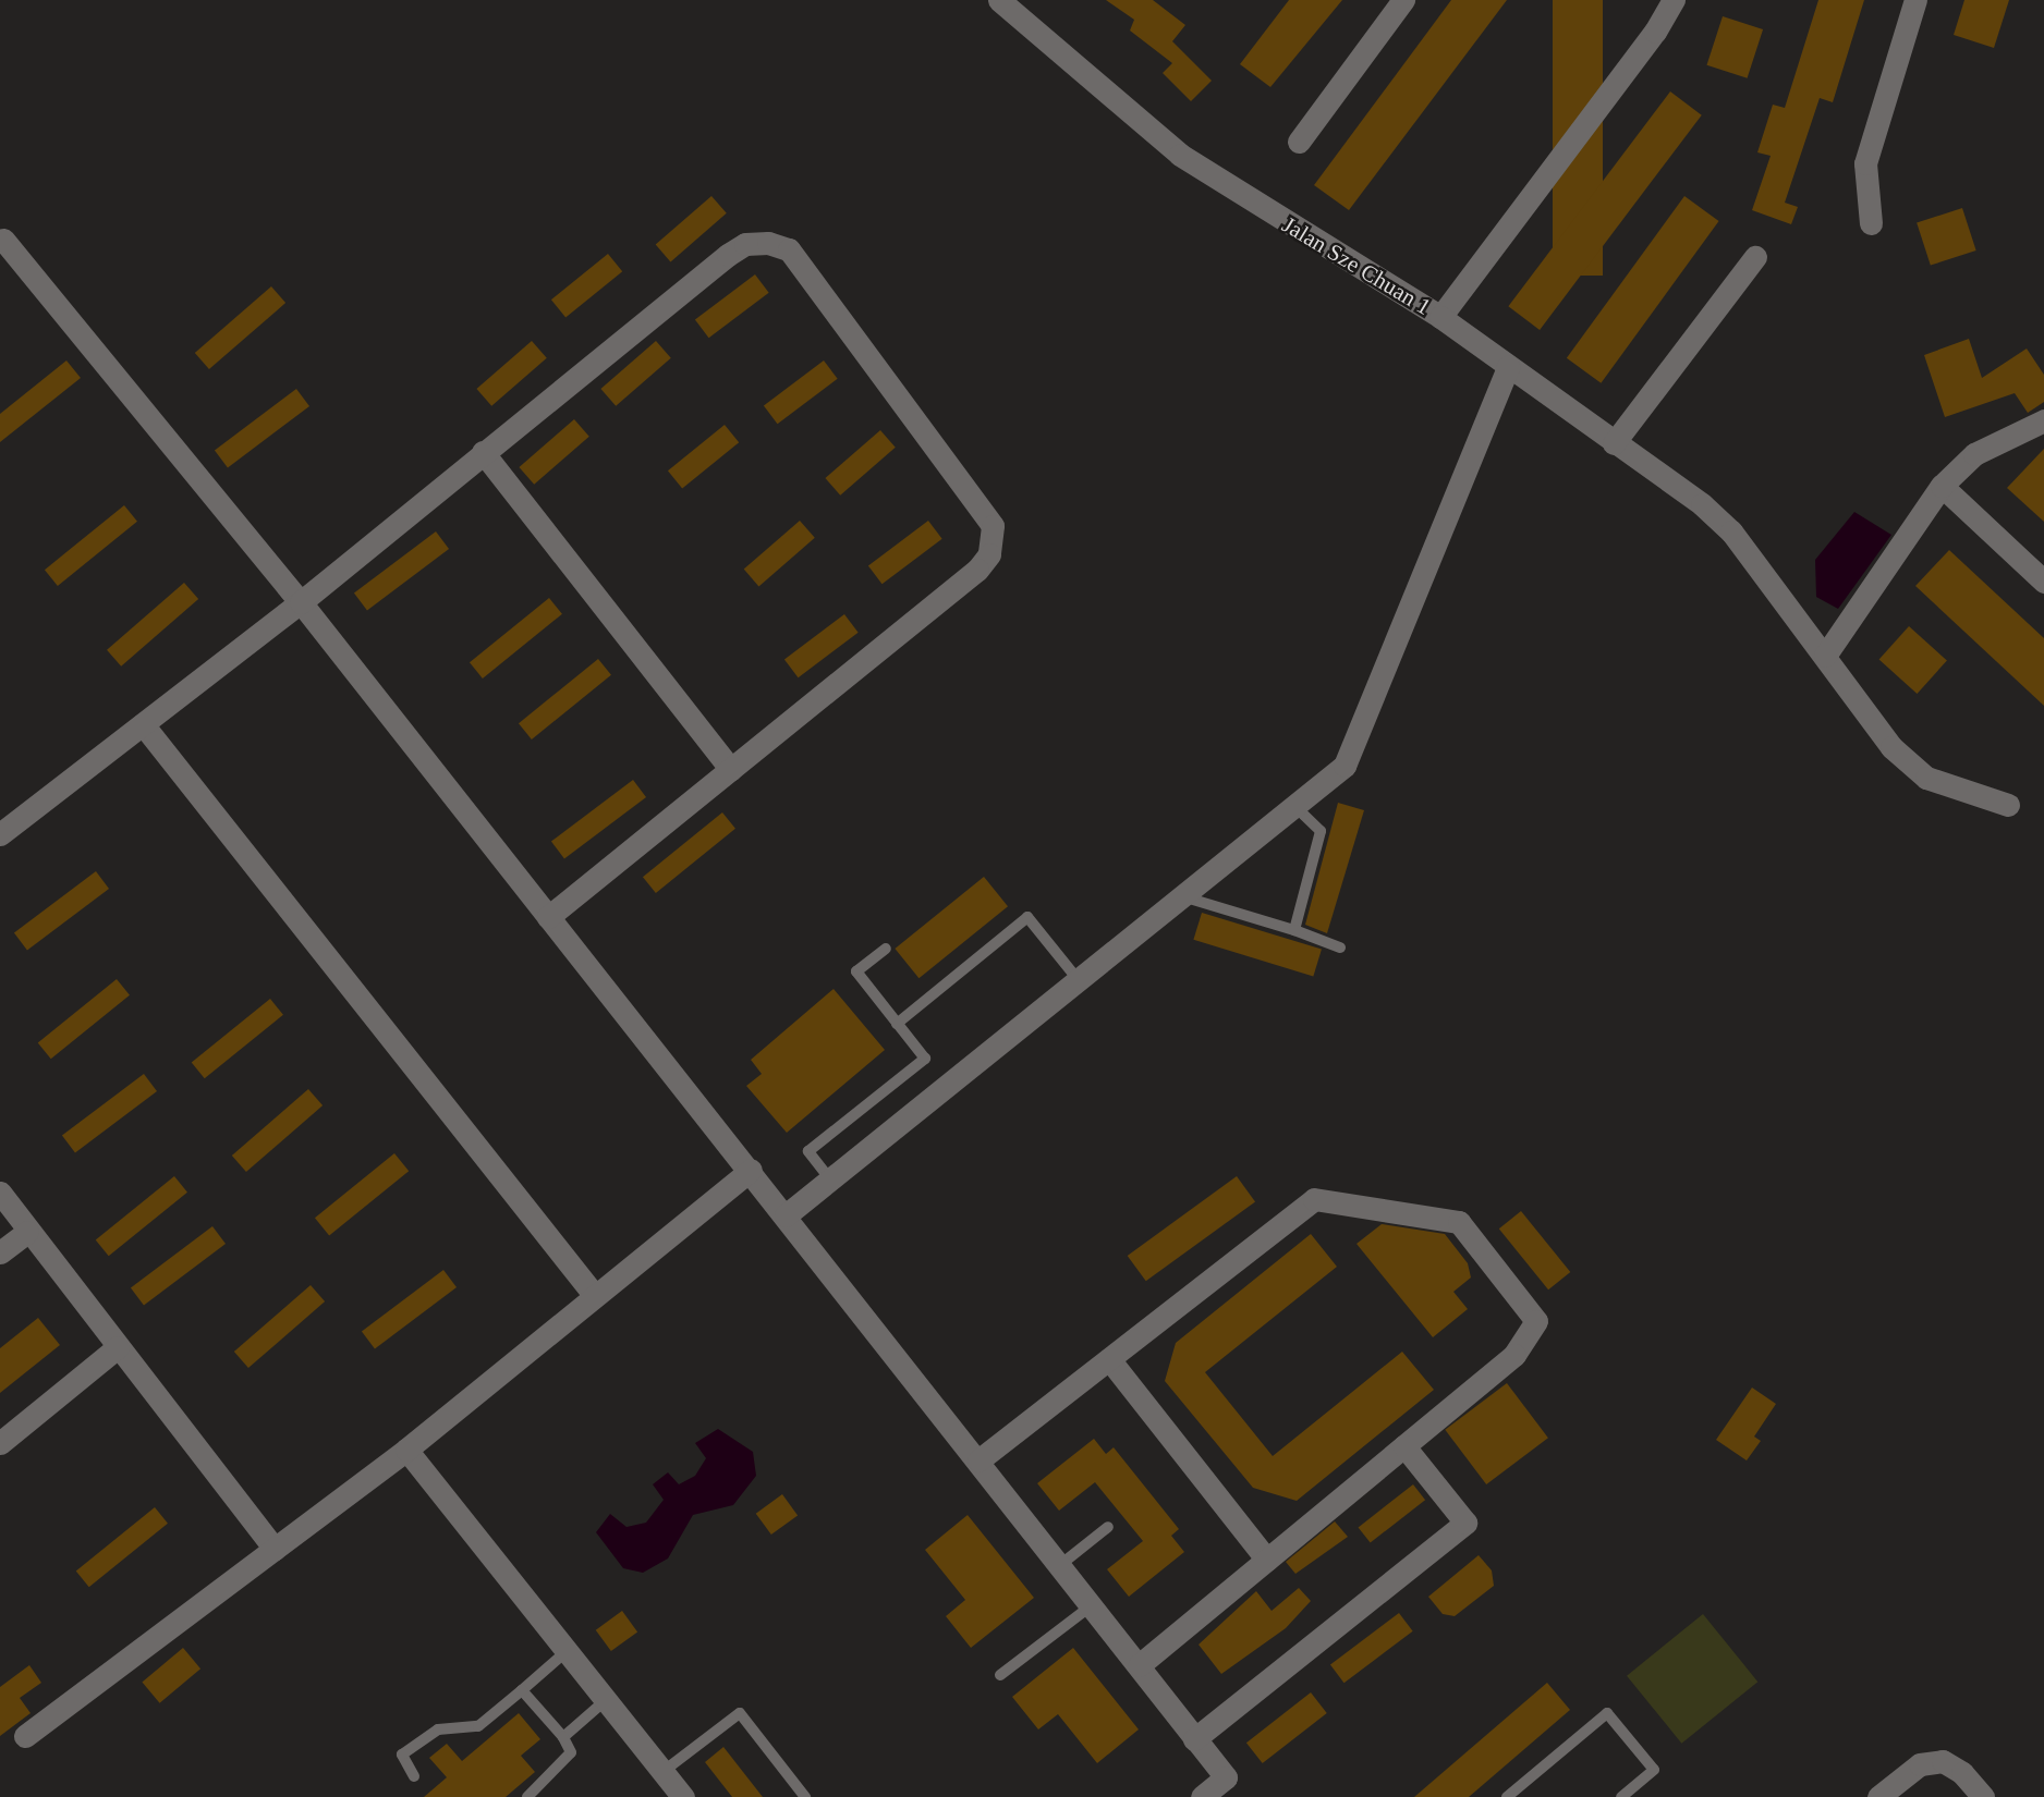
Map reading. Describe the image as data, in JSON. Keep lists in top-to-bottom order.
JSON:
{
  "streets": {
    "street": ["Jalan Sze Chuan 1"]
  }
}
